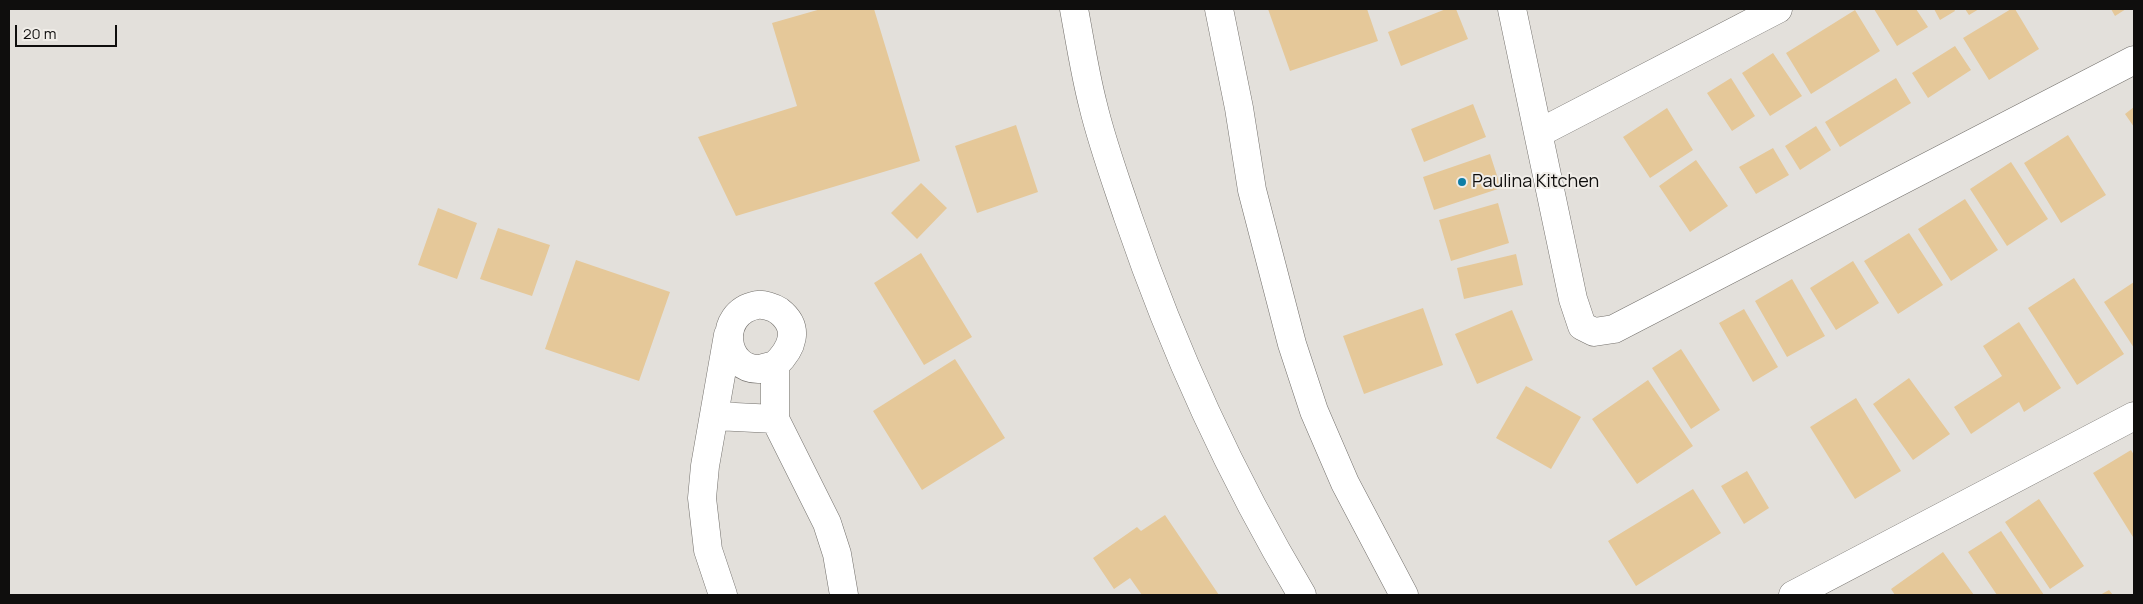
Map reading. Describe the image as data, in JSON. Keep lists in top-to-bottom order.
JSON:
{
  "places": ["Paulina Kitchen"],
  "scale_bar": "20 m"
}
